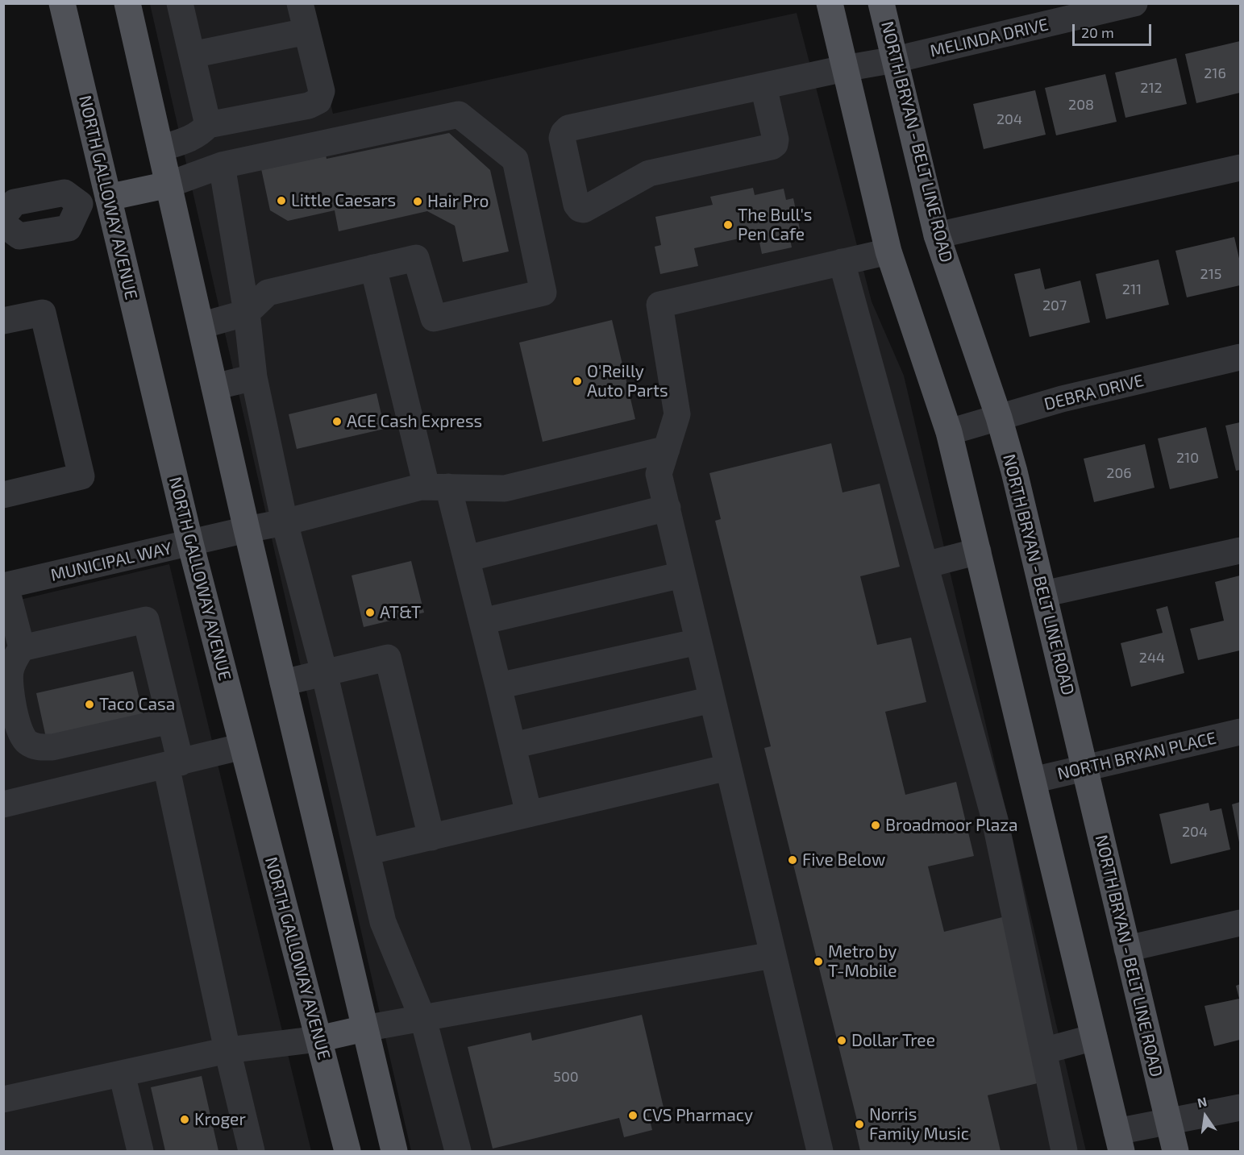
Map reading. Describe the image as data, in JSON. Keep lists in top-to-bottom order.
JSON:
{
  "streets": {
    "main road": ["NORTH BRYAN - BELT LINE ROAD", "NORTH GALLOWAY AVENUE"],
    "street": [
      "MELINDA DRIVE",
      "DEBRA DRIVE",
      "MUNICIPAL WAY",
      "NORTH BRYAN PLACE"
    ]
  },
  "crossings": [
    ["MELINDA DRIVE", "NORTH BRYAN - BELT LINE ROAD"],
    ["NORTH BRYAN - BELT LINE ROAD", "DEBRA DRIVE"],
    ["NORTH BRYAN - BELT LINE ROAD", "NORTH BRYAN PLACE"],
    ["NORTH GALLOWAY AVENUE", "MUNICIPAL WAY"]
  ],
  "places": [
    "Little Caesars",
    "Hair Pro",
    "The Bull's Pen Cafe",
    "O'Reilly Auto Parts",
    "ACE Cash Express",
    "AT&T",
    "Taco Casa",
    "Broadmoor Plaza",
    "Five Below",
    "Metro by T-Mobile",
    "Dollar Tree",
    "CVS Pharmacy",
    "Kroger",
    "Norris Family Music"
  ],
  "house_numbers": [
    "216",
    "212",
    "208",
    "204",
    "215",
    "211",
    "207",
    "210",
    "206",
    "244",
    "204",
    "500"
  ],
  "scale_bar": "20 m",
  "north": "top"
}
